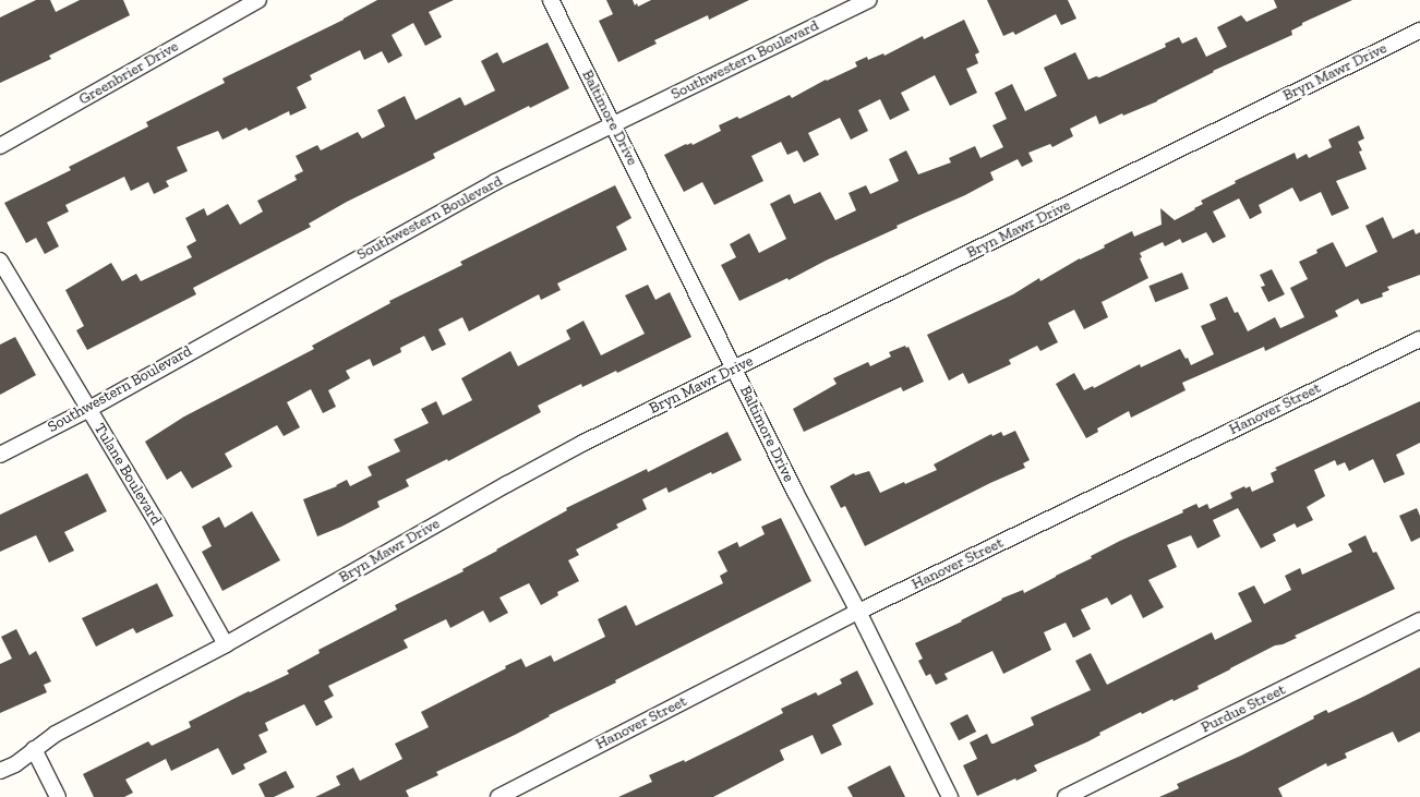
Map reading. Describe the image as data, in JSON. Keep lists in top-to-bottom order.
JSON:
{
  "streets": {
    "street": [
      "Southwestern Boulevard",
      "Bryn Mawr Drive",
      "Greenbrier Drive",
      "Baltimore Drive",
      "Hanover Street",
      "Tulane Boulevard",
      "Purdue Street"
    ]
  },
  "crossings": [
    ["Southwestern Boulevard", "Baltimore Drive"],
    ["Southwestern Boulevard", "Tulane Boulevard"],
    ["Bryn Mawr Drive", "Baltimore Drive"],
    ["Bryn Mawr Drive", "Tulane Boulevard"],
    ["Baltimore Drive", "Hanover Street"]
  ]
}
